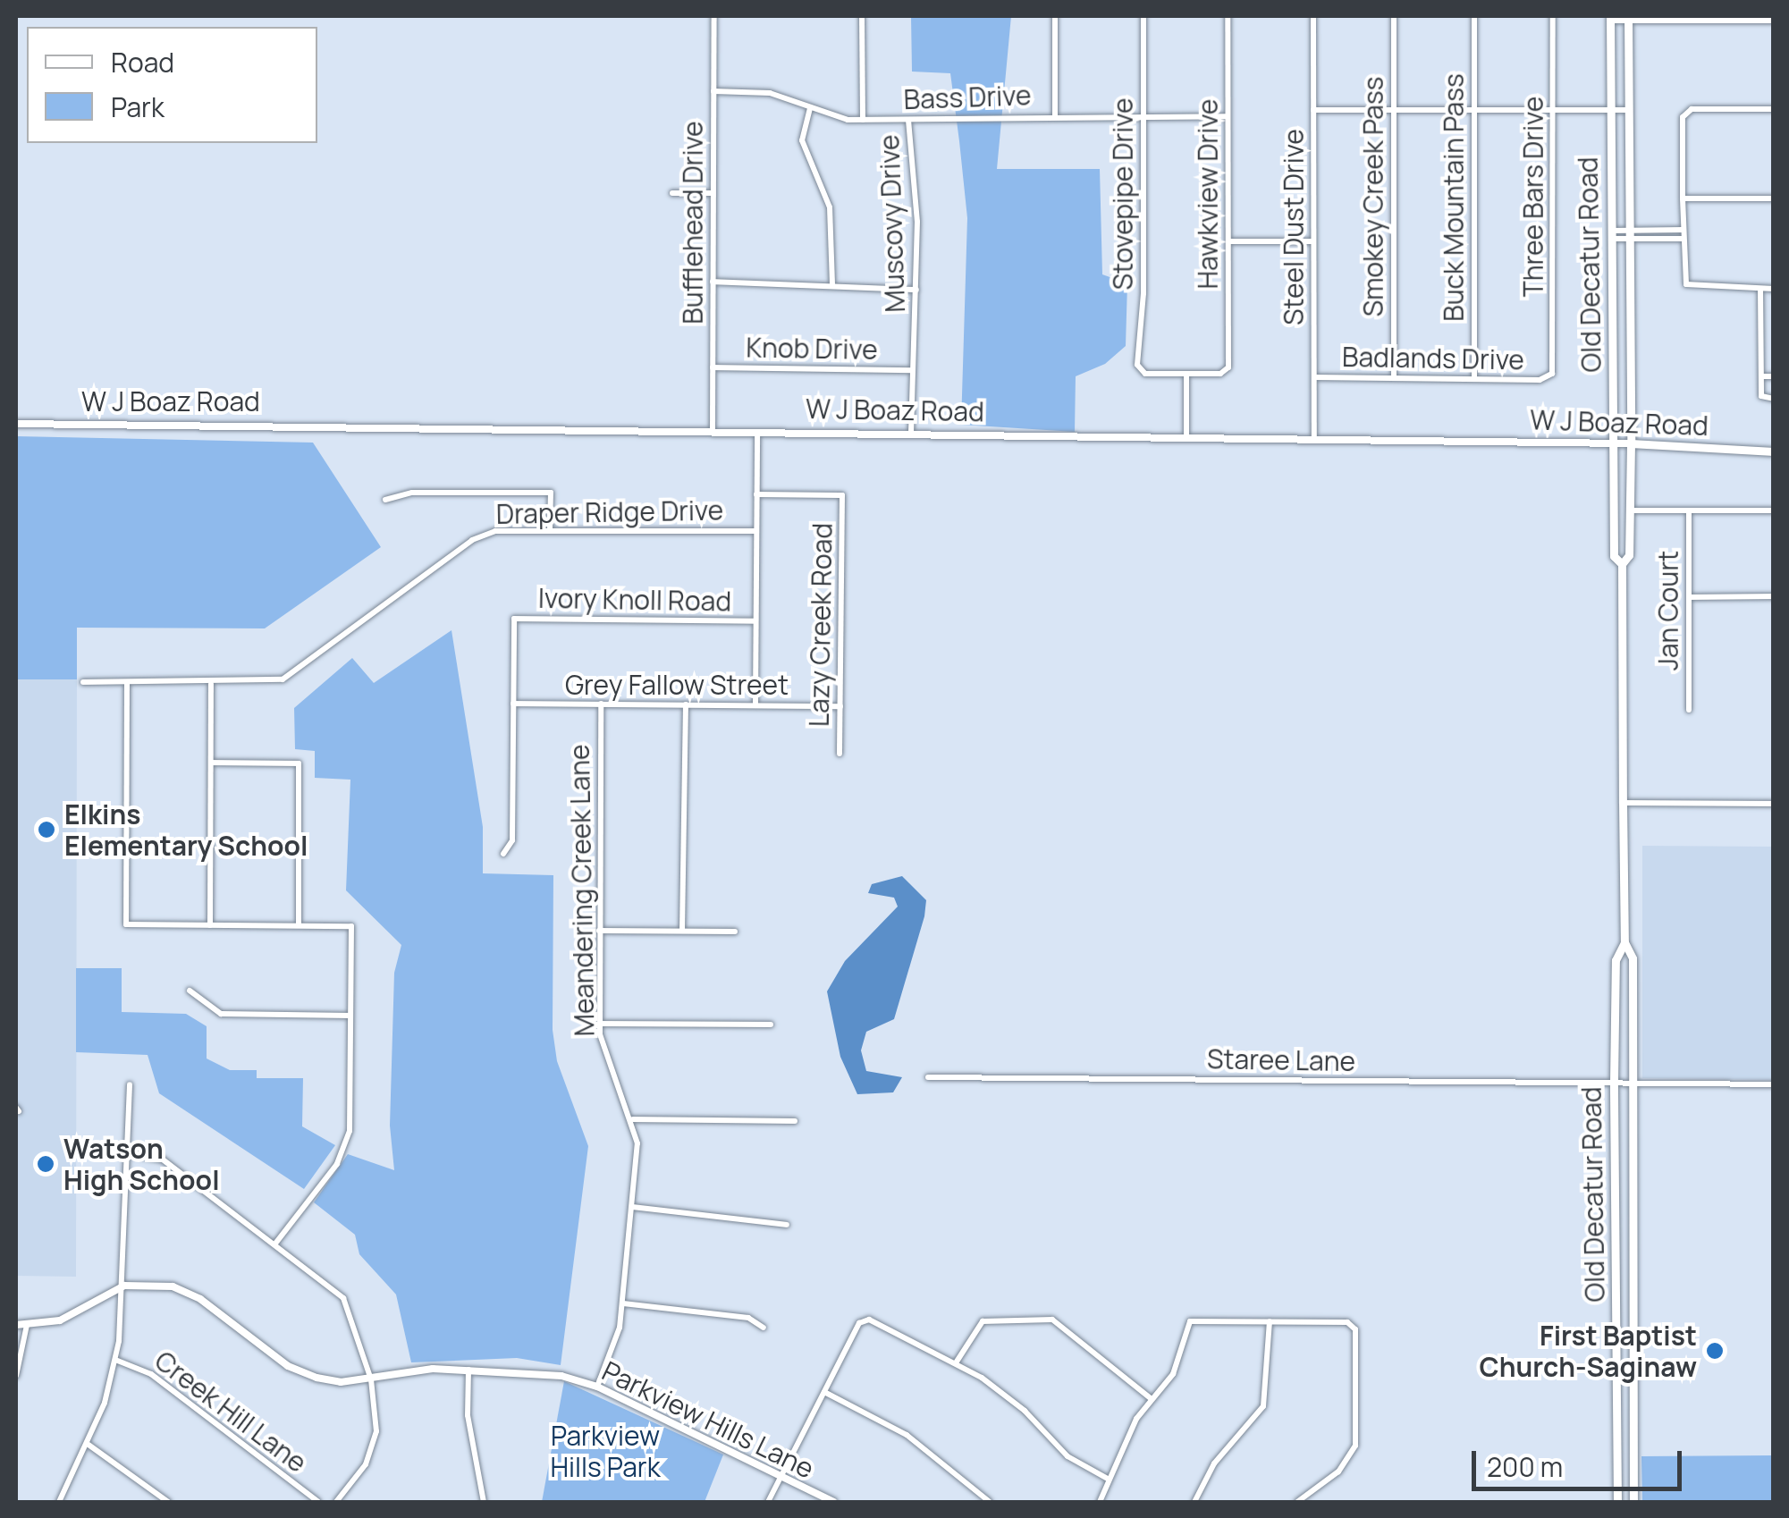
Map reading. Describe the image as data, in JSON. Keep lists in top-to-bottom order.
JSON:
{
  "streets": {
    "main road": ["Old Decatur Road", "W J Boaz Road"],
    "street": [
      "Bass Drive",
      "Stovepipe Drive",
      "Hawkview Drive",
      "Smokey Creek Pass",
      "Three Bars Drive",
      "Buck Mountain Pass",
      "Bufflehead Drive",
      "Muscovy Drive",
      "Steel Dust Drive",
      "Knob Drive",
      "Badlands Drive",
      "Draper Ridge Drive",
      "Ivory Knoll Road",
      "Jan Court",
      "Lazy Creek Road",
      "Grey Fallow Street",
      "Meandering Creek Lane",
      "Staree Lane",
      "Creek Hill Lane",
      "Parkview Hills Lane"
    ]
  },
  "crossings": [
    ["Bass Drive", "Stovepipe Drive"],
    ["Bass Drive", "Hawkview Drive"],
    ["Bass Drive", "Bufflehead Drive"],
    ["Bass Drive", "Muscovy Drive"],
    ["Stovepipe Drive", "Hawkview Drive"],
    ["Smokey Creek Pass", "Badlands Drive"],
    ["Three Bars Drive", "Badlands Drive"],
    ["Buck Mountain Pass", "Badlands Drive"],
    ["Bufflehead Drive", "Knob Drive"],
    ["Bufflehead Drive", "W J Boaz Road"],
    ["Muscovy Drive", "Knob Drive"],
    ["Muscovy Drive", "W J Boaz Road"],
    ["Steel Dust Drive", "Badlands Drive"],
    ["Steel Dust Drive", "W J Boaz Road"],
    ["Old Decatur Road", "W J Boaz Road"],
    ["Old Decatur Road", "Staree Lane"],
    ["Ivory Knoll Road", "Grey Fallow Street"],
    ["Lazy Creek Road", "Grey Fallow Street"],
    ["Grey Fallow Street", "Meandering Creek Lane"],
    ["Meandering Creek Lane", "Parkview Hills Lane"]
  ],
  "parks": ["Parkview Hills Park"],
  "places": ["Elkins Elementary School", "Watson High School", "First Baptist Church-Saginaw"],
  "legend": ["Road", "Park"],
  "scale_bar": "200 m"
}
